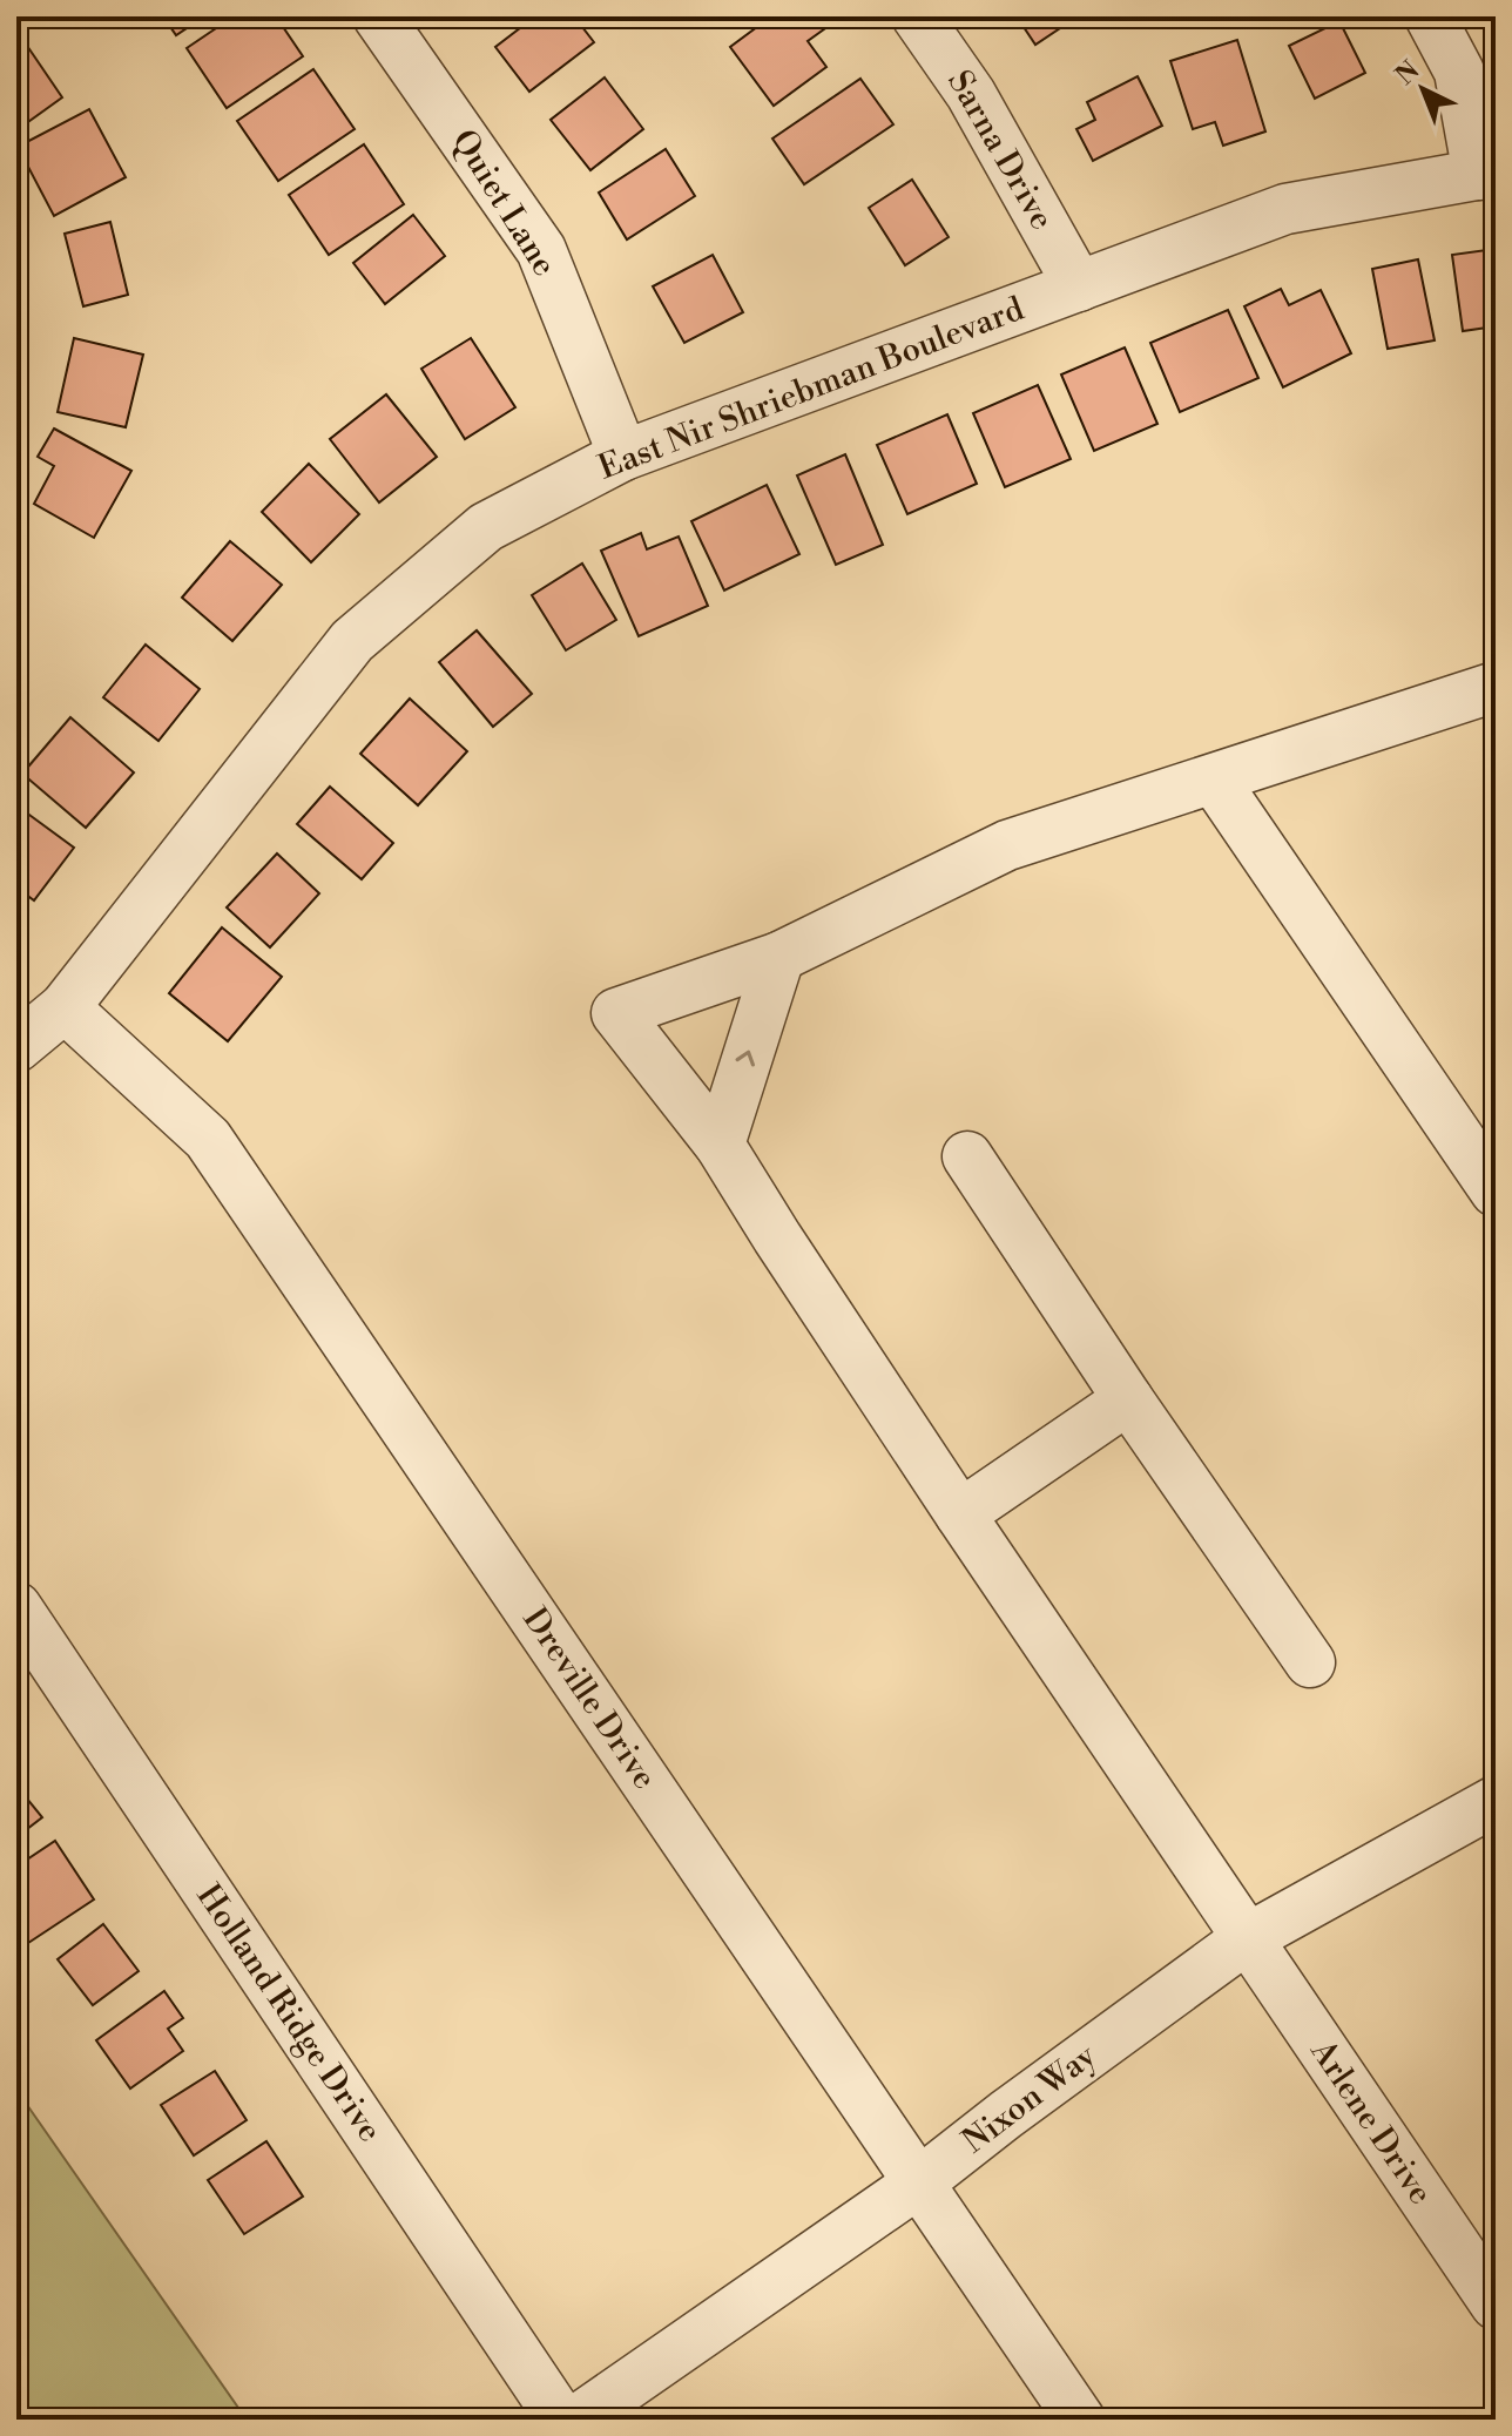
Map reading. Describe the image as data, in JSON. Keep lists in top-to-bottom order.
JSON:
{
  "streets": {
    "street": [
      "Sarna Drive",
      "Quiet Lane",
      "East Nir Shriebman Boulevard",
      "Dreville Drive",
      "Holland Ridge Drive",
      "Nixon Way",
      "Arlene Drive"
    ]
  },
  "crossings": [
    ["Sarna Drive", "East Nir Shriebman Boulevard"],
    ["Quiet Lane", "East Nir Shriebman Boulevard"],
    ["East Nir Shriebman Boulevard", "Dreville Drive"],
    ["Dreville Drive", "Nixon Way"],
    ["Nixon Way", "Arlene Drive"]
  ],
  "north": "top left"
}
